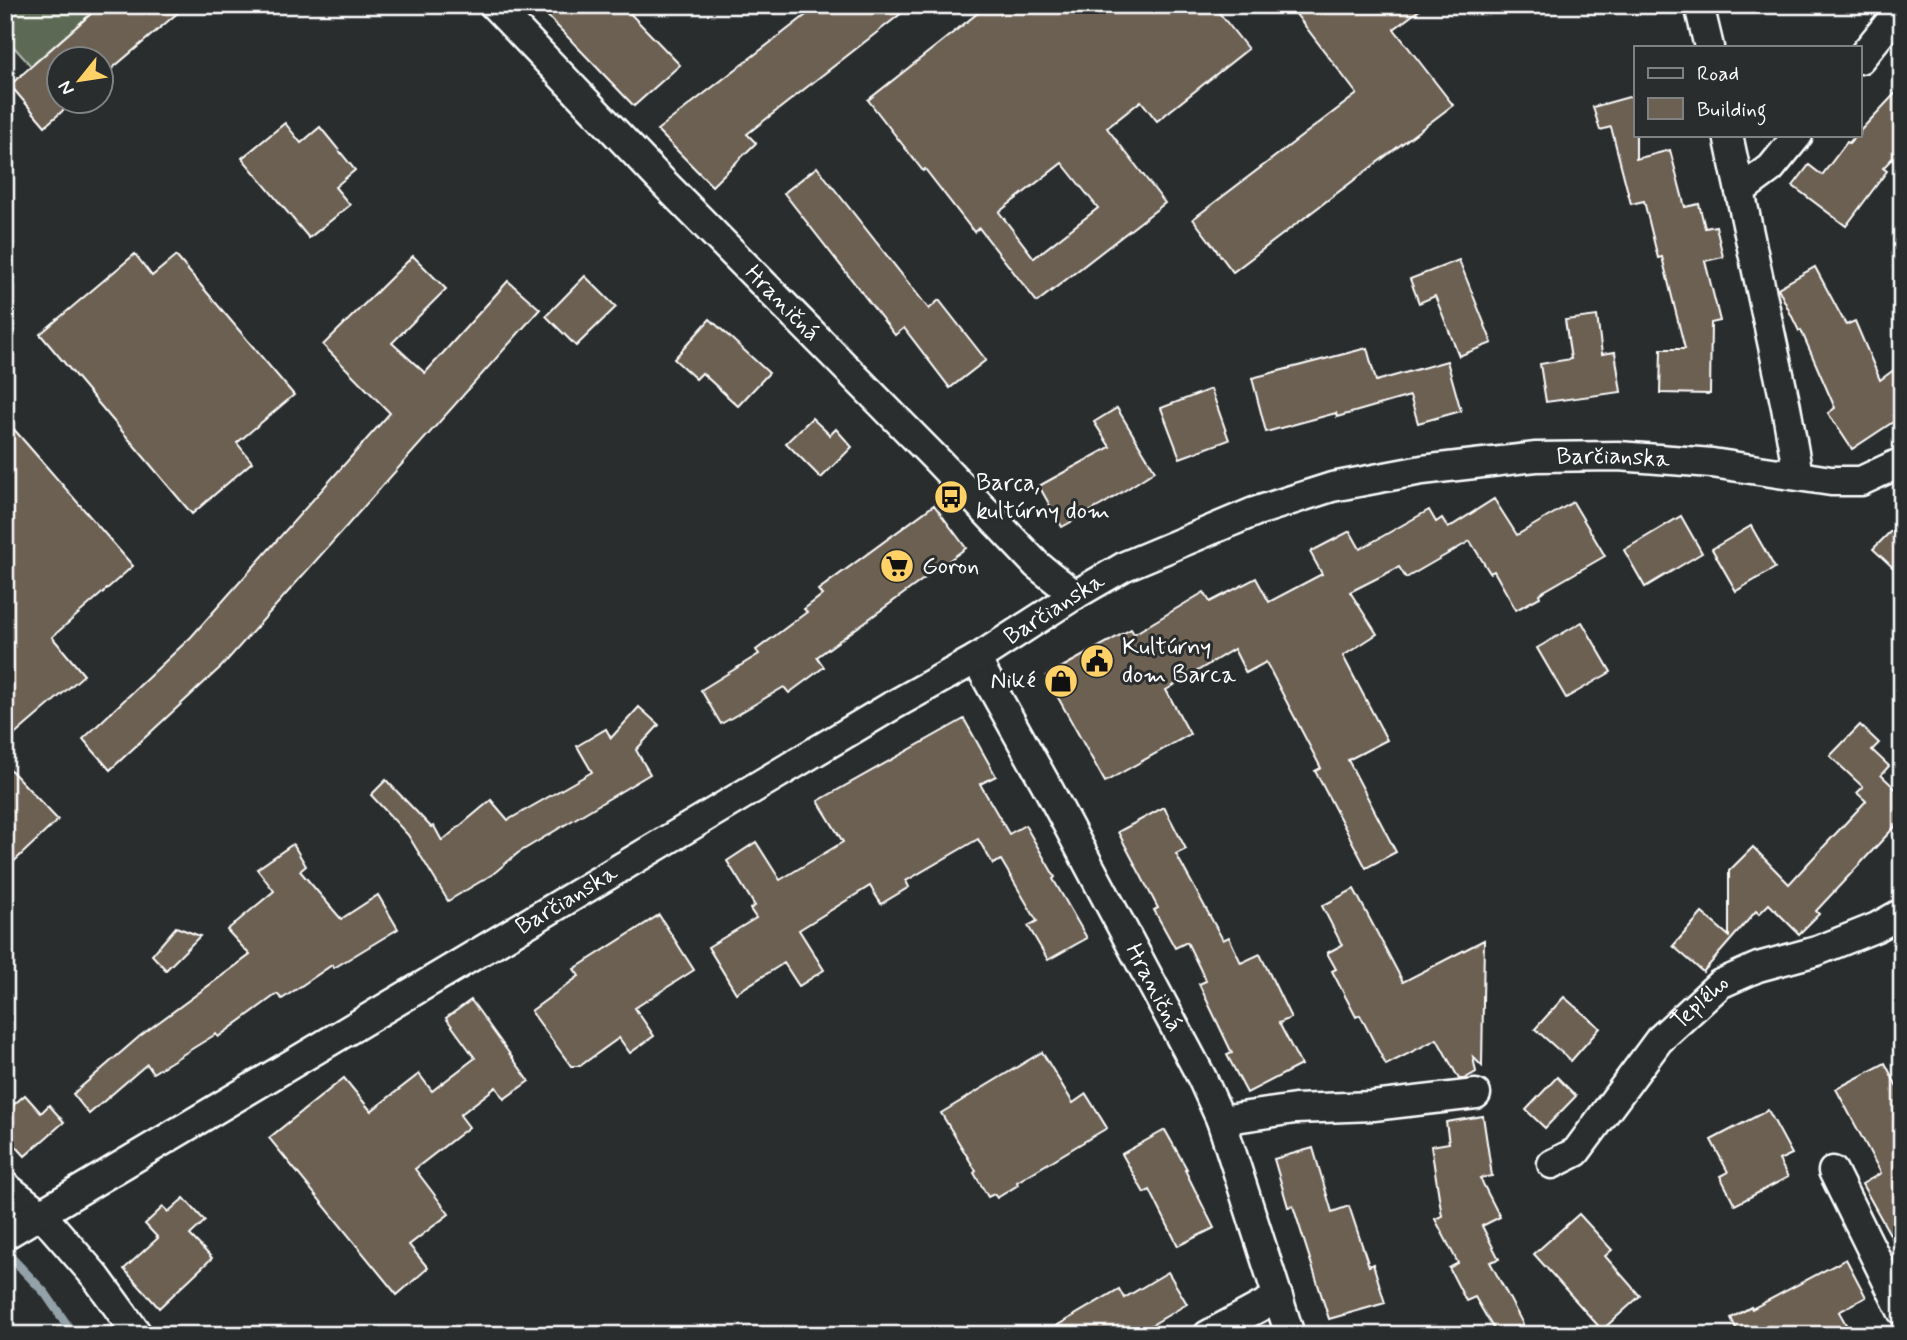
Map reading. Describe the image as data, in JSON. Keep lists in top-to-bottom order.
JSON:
{
  "streets": {
    "street": ["Hraničná", "Barčianska", "Teplého"]
  },
  "crossings": [
    ["Hraničná", "Barčianska"]
  ],
  "places": {
    "bus stop": ["Barca, kultúrny dom"],
    "supermarket": ["Goron"],
    "public building": ["Kultúrny dom Barca"],
    "shop": ["Niké"]
  },
  "legend": ["Road", "Building"],
  "north": "bottom left"
}
